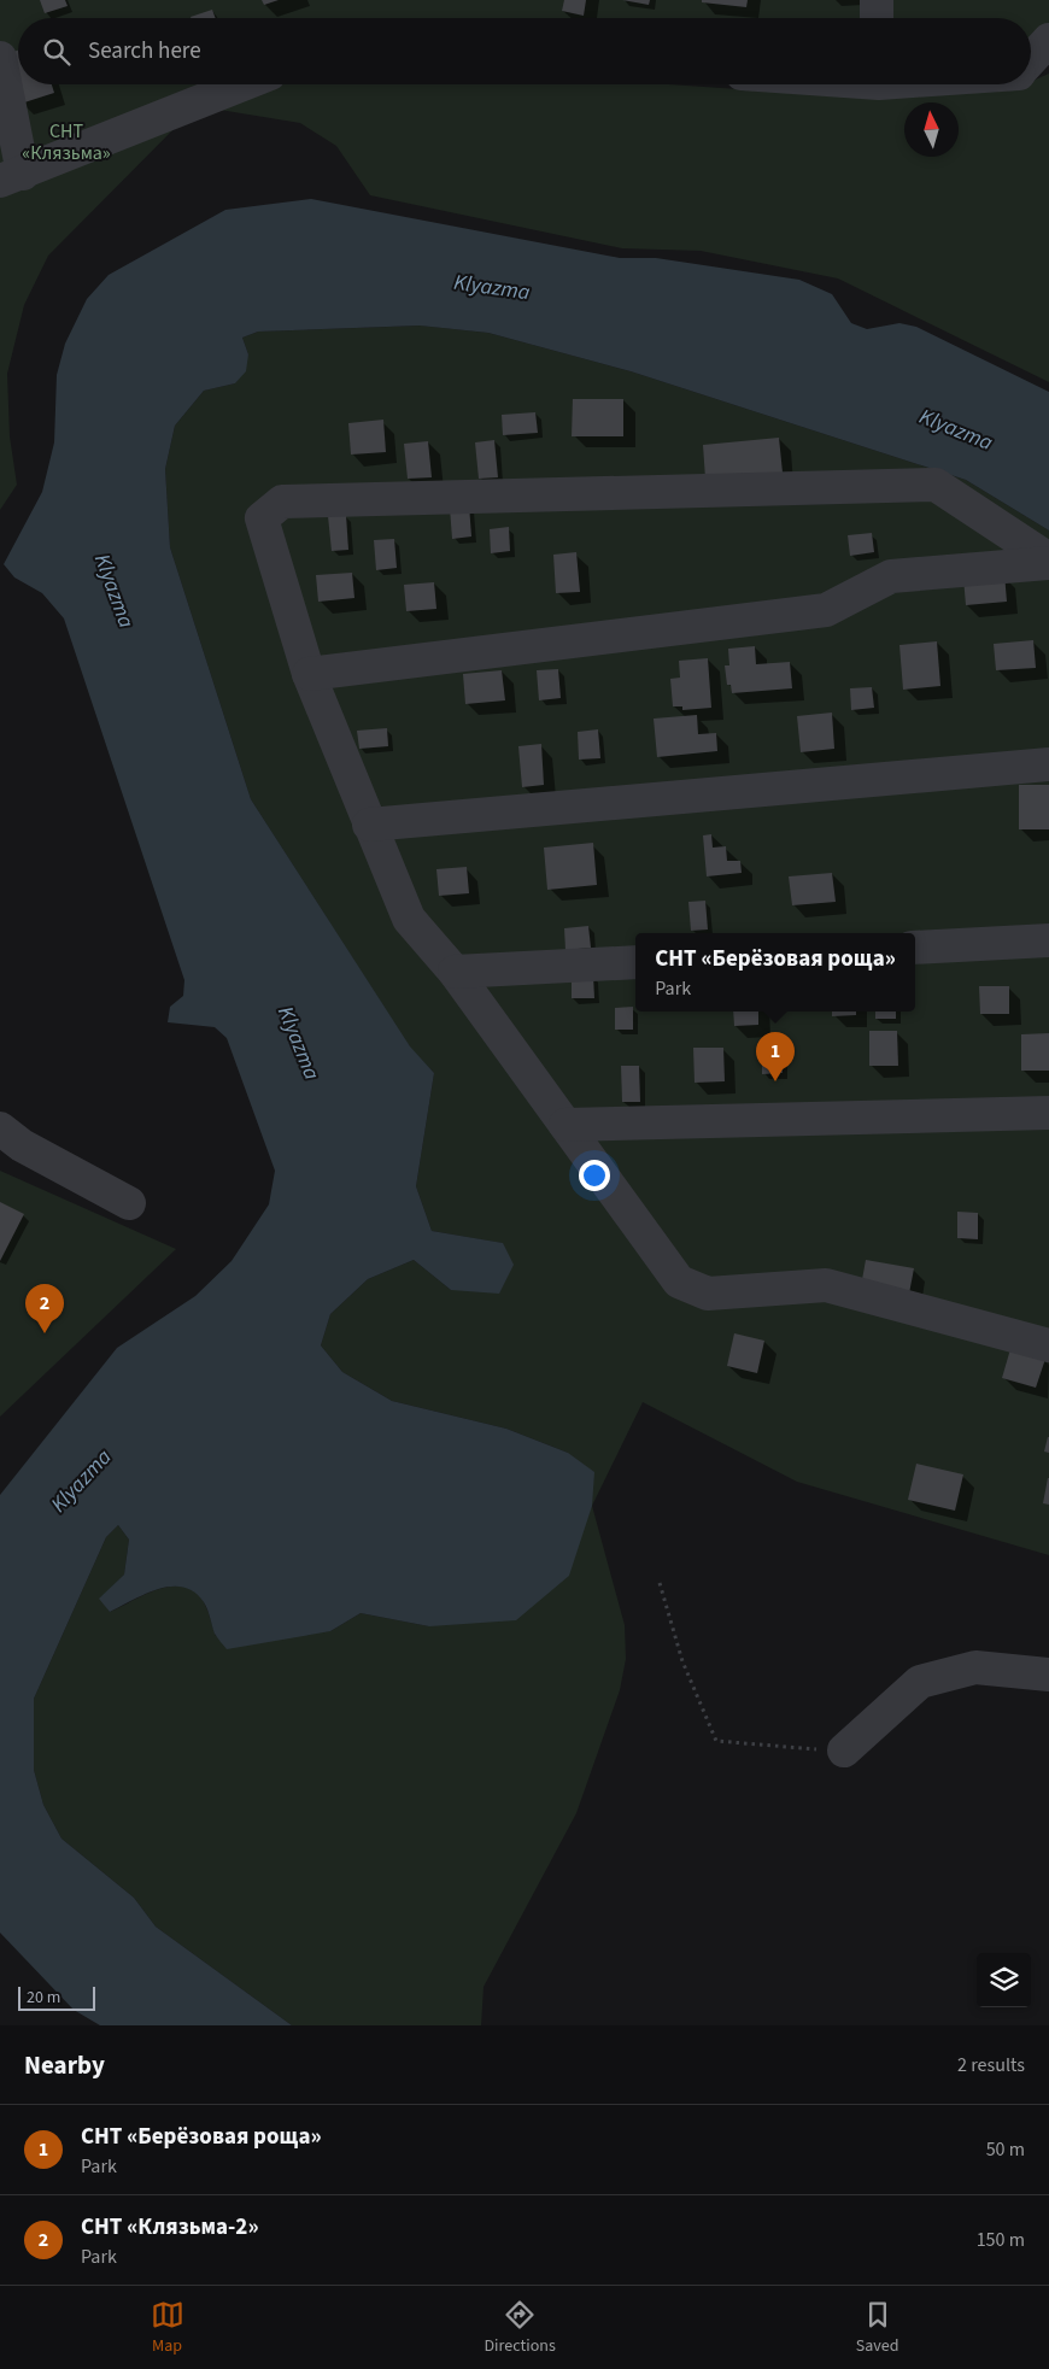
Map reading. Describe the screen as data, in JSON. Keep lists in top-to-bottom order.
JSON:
{
  "water": ["Klyazma"],
  "parks": ["СНТ «Клязьма»"],
  "scale_bar": "20 m",
  "north": "top",
  "page": {
    "search": "Search here",
    "popup": ["СНТ «Берёзовая роща»", "Park"],
    "pins": ["1", "2"],
    "scale": "20 m",
    "heading": ["Nearby", "2 results"],
    "list": [
      {
        "mark": "1",
        "name": "СНТ «Берёзовая роща»",
        "note": "Park",
        "value": "50 m"
      },
      {
        "mark": "2",
        "name": "СНТ «Клязьма-2»",
        "note": "Park",
        "value": "150 m"
      }
    ],
    "nav": ["Map", "Directions", "Saved"]
  }
}
